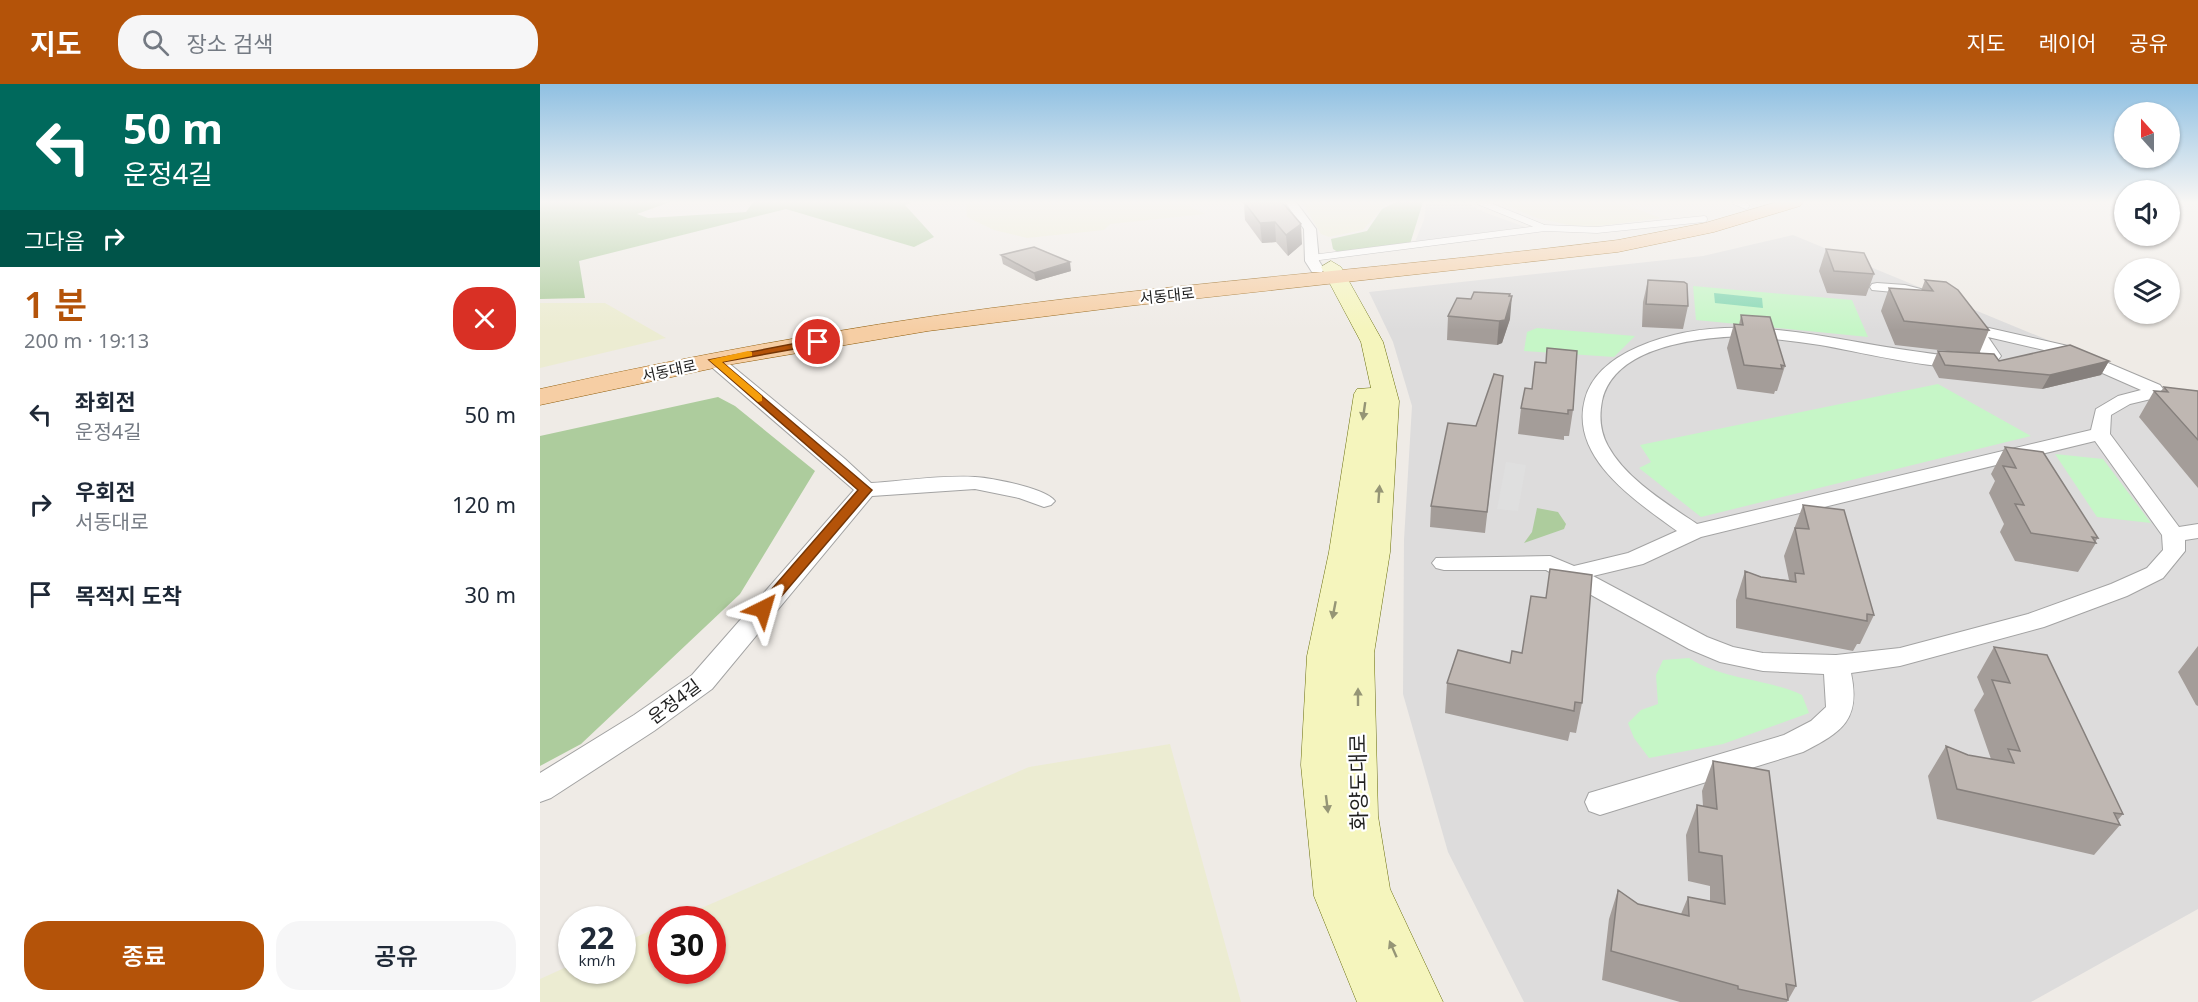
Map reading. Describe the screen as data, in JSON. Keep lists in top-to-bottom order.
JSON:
{
  "streets": {
    "main road": ["서동대로"],
    "street": ["운정4길", "화양도대로"]
  },
  "north": "top",
  "page": {
    "header": "지도",
    "search": "장소 검색",
    "nav": ["지도", "레이어", "공유"],
    "turn": ["50 m", "운정4길"],
    "then": "그다음",
    "heading": ["1 분", "200 m · 19:13"],
    "list": [
      {
        "name": "좌회전",
        "note": "운정4길",
        "value": "50 m"
      },
      {
        "name": "우회전",
        "note": "서동대로",
        "value": "120 m"
      },
      {
        "name": "목적지 도착",
        "value": "30 m"
      }
    ],
    "speed": "22 km/h",
    "limit": "30",
    "buttons": ["종료", "공유"]
  }
}
